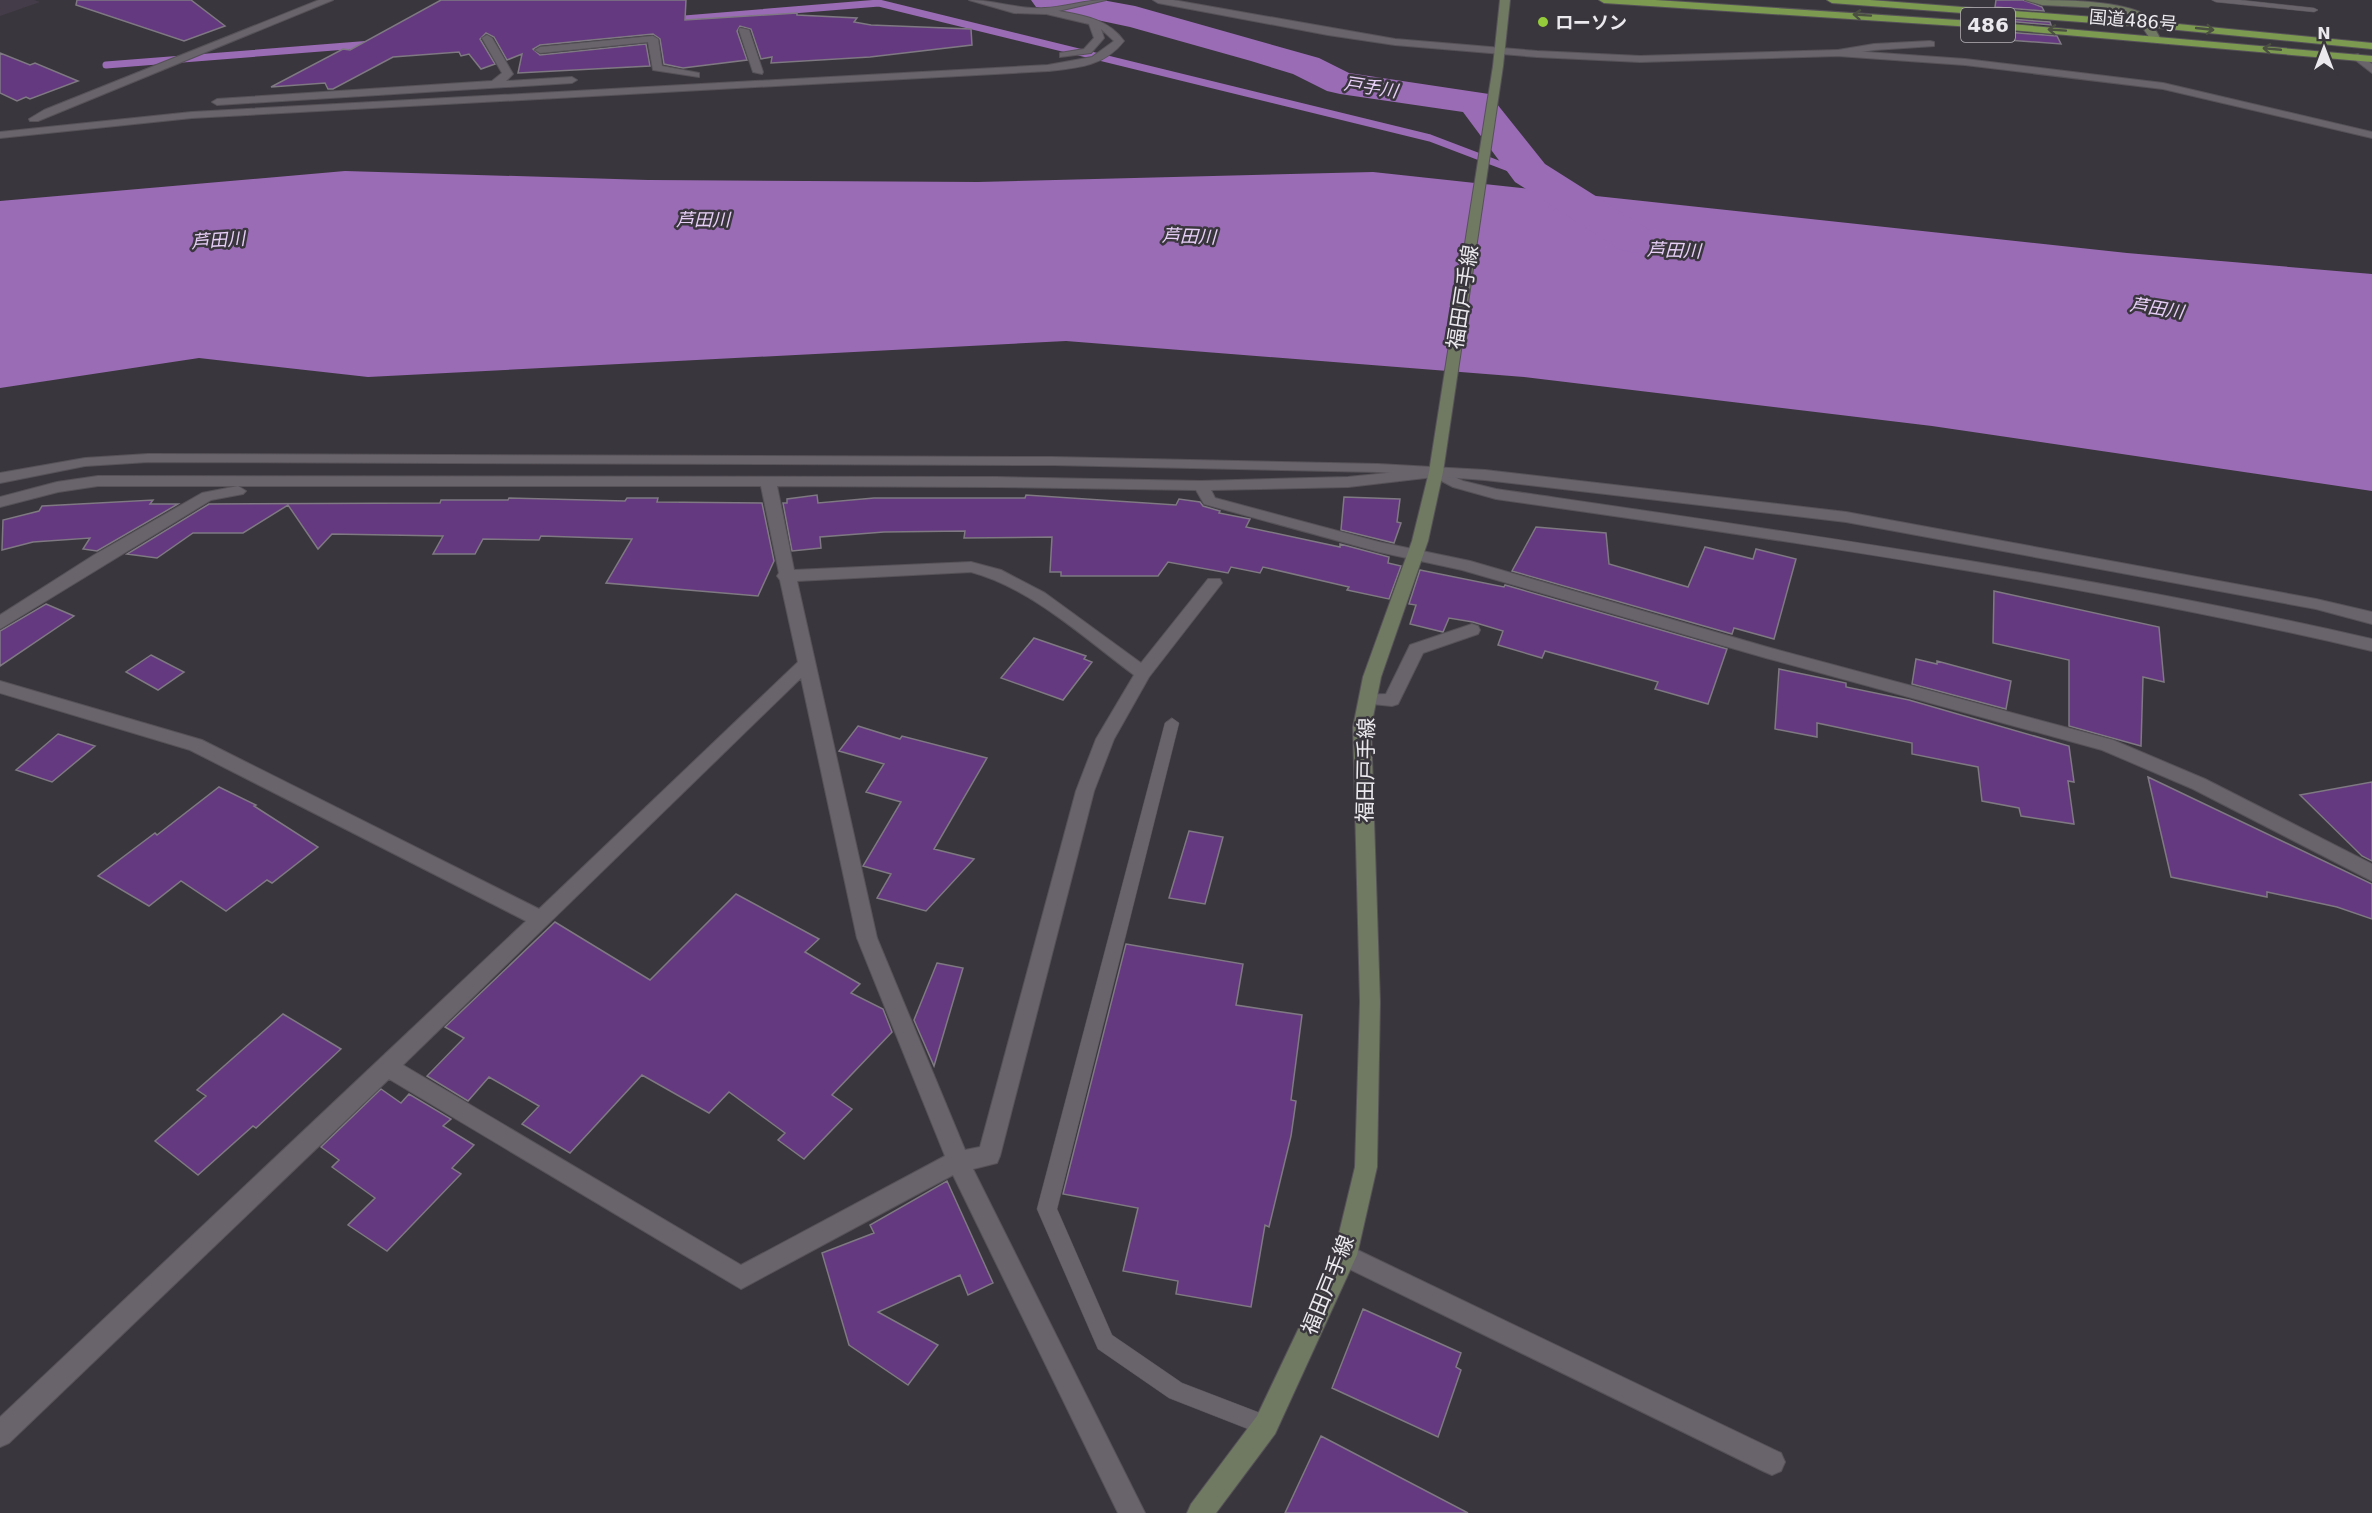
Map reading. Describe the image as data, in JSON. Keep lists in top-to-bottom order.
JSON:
{
  "streets": {
    "highway": ["国道486号", "486"],
    "main road": ["福田戸手線"]
  },
  "water": ["戸手川", "芦田川"],
  "places": ["ローソン"],
  "north": "top"
}
